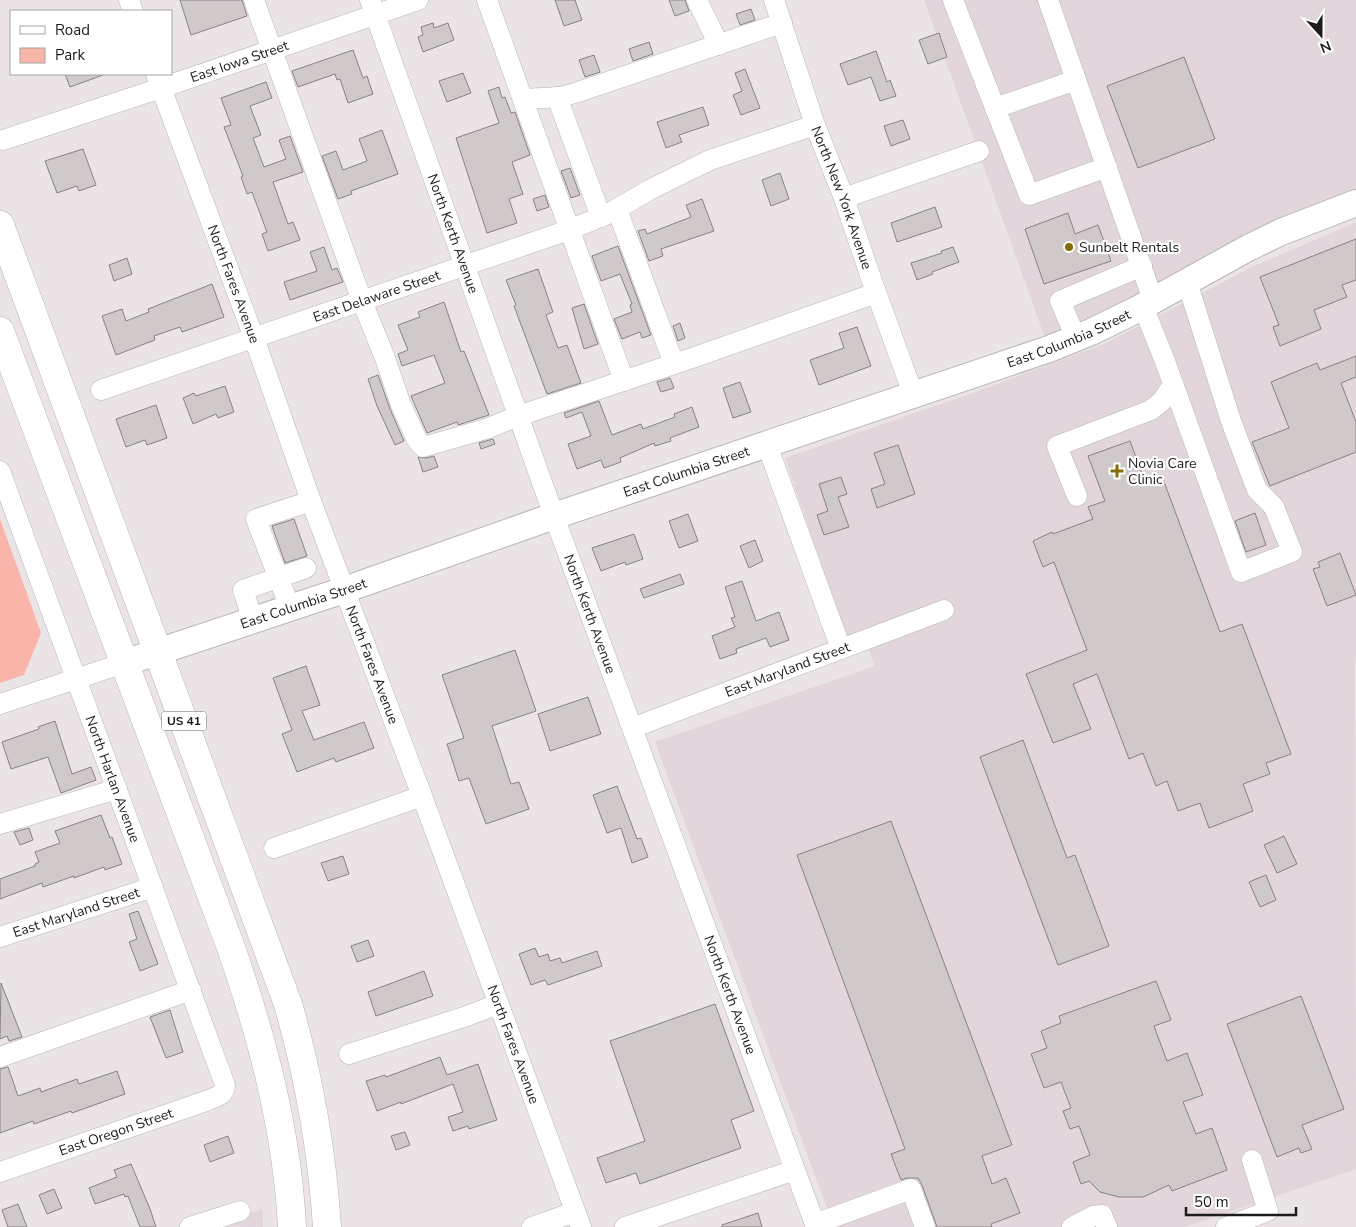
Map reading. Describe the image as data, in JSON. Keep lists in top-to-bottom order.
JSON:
{
  "streets": {
    "highway": ["US 41"],
    "main road": ["East Columbia Street"],
    "street": [
      "East Iowa Street",
      "North New York Avenue",
      "North Kerth Avenue",
      "North Fares Avenue",
      "East Delaware Street",
      "East Maryland Street",
      "North Harlan Avenue",
      "East Oregon Street"
    ]
  },
  "crossings": [
    ["East Iowa Street", "North Kerth Avenue"],
    ["East Iowa Street", "North Fares Avenue"],
    ["North New York Avenue", "East Delaware Street"],
    ["North New York Avenue", "East Columbia Street"],
    ["North Kerth Avenue", "East Delaware Street"],
    ["North Kerth Avenue", "East Columbia Street"],
    ["North Kerth Avenue", "East Maryland Street"],
    ["North Fares Avenue", "East Delaware Street"],
    ["North Fares Avenue", "East Columbia Street"],
    ["East Columbia Street", "US 41"],
    ["East Columbia Street", "North Harlan Avenue"],
    ["East Maryland Street", "North Harlan Avenue"],
    ["North Harlan Avenue", "East Oregon Street"]
  ],
  "places": {
    "other": ["Sunbelt Rentals"],
    "health": ["Novia Care Clinic"]
  },
  "legend": ["Road", "Park"],
  "scale_bar": "50 m",
  "north": "bottom"
}
